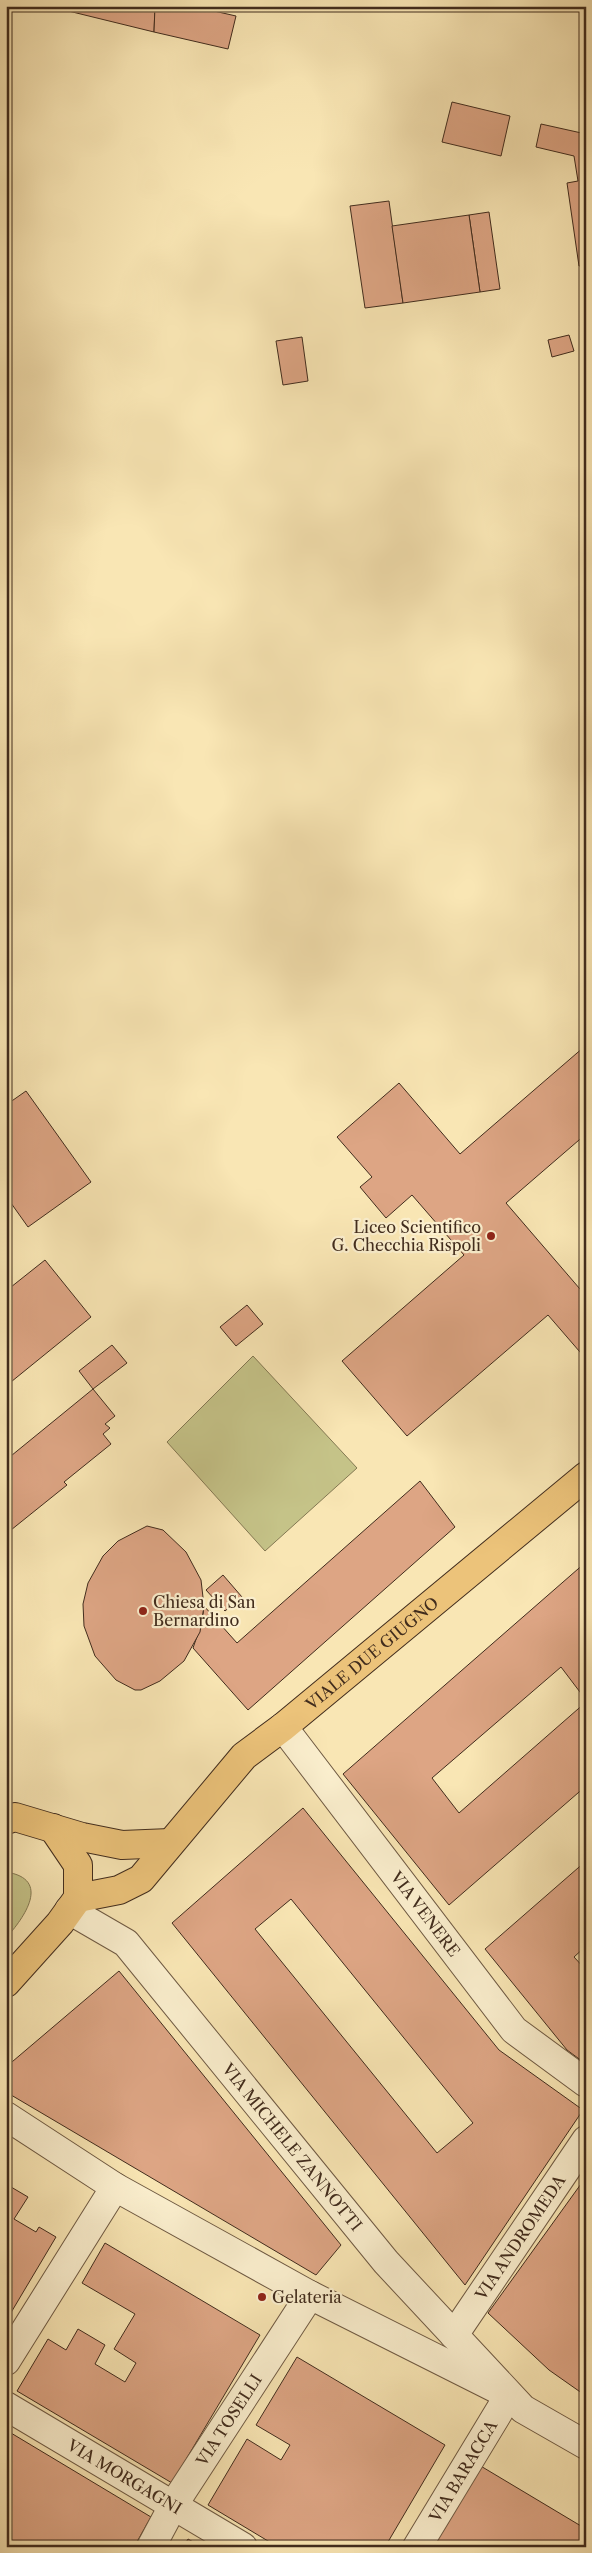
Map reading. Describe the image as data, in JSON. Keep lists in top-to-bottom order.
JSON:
{
  "streets": {
    "main road": ["VIALE DUE GIUGNO"],
    "street": [
      "VIA VENERE",
      "VIA MICHELE ZANNOTTI",
      "VIA ANDROMEDA",
      "VIA TOSELLI",
      "VIA BARACCA",
      "VIA MORGAGNI"
    ]
  },
  "crossings": [
    ["VIALE DUE GIUGNO", "VIA VENERE"],
    ["VIALE DUE GIUGNO", "VIA MICHELE ZANNOTTI"],
    ["VIA MICHELE ZANNOTTI", "VIA ANDROMEDA"],
    ["VIA MICHELE ZANNOTTI", "VIA TOSELLI"],
    ["VIA MICHELE ZANNOTTI", "VIA BARACCA"],
    ["VIA TOSELLI", "VIA MORGAGNI"]
  ],
  "places": ["Liceo Scientifico G. Checchia Rispoli", "Chiesa di San Bernardino", "Gelateria"]
}
